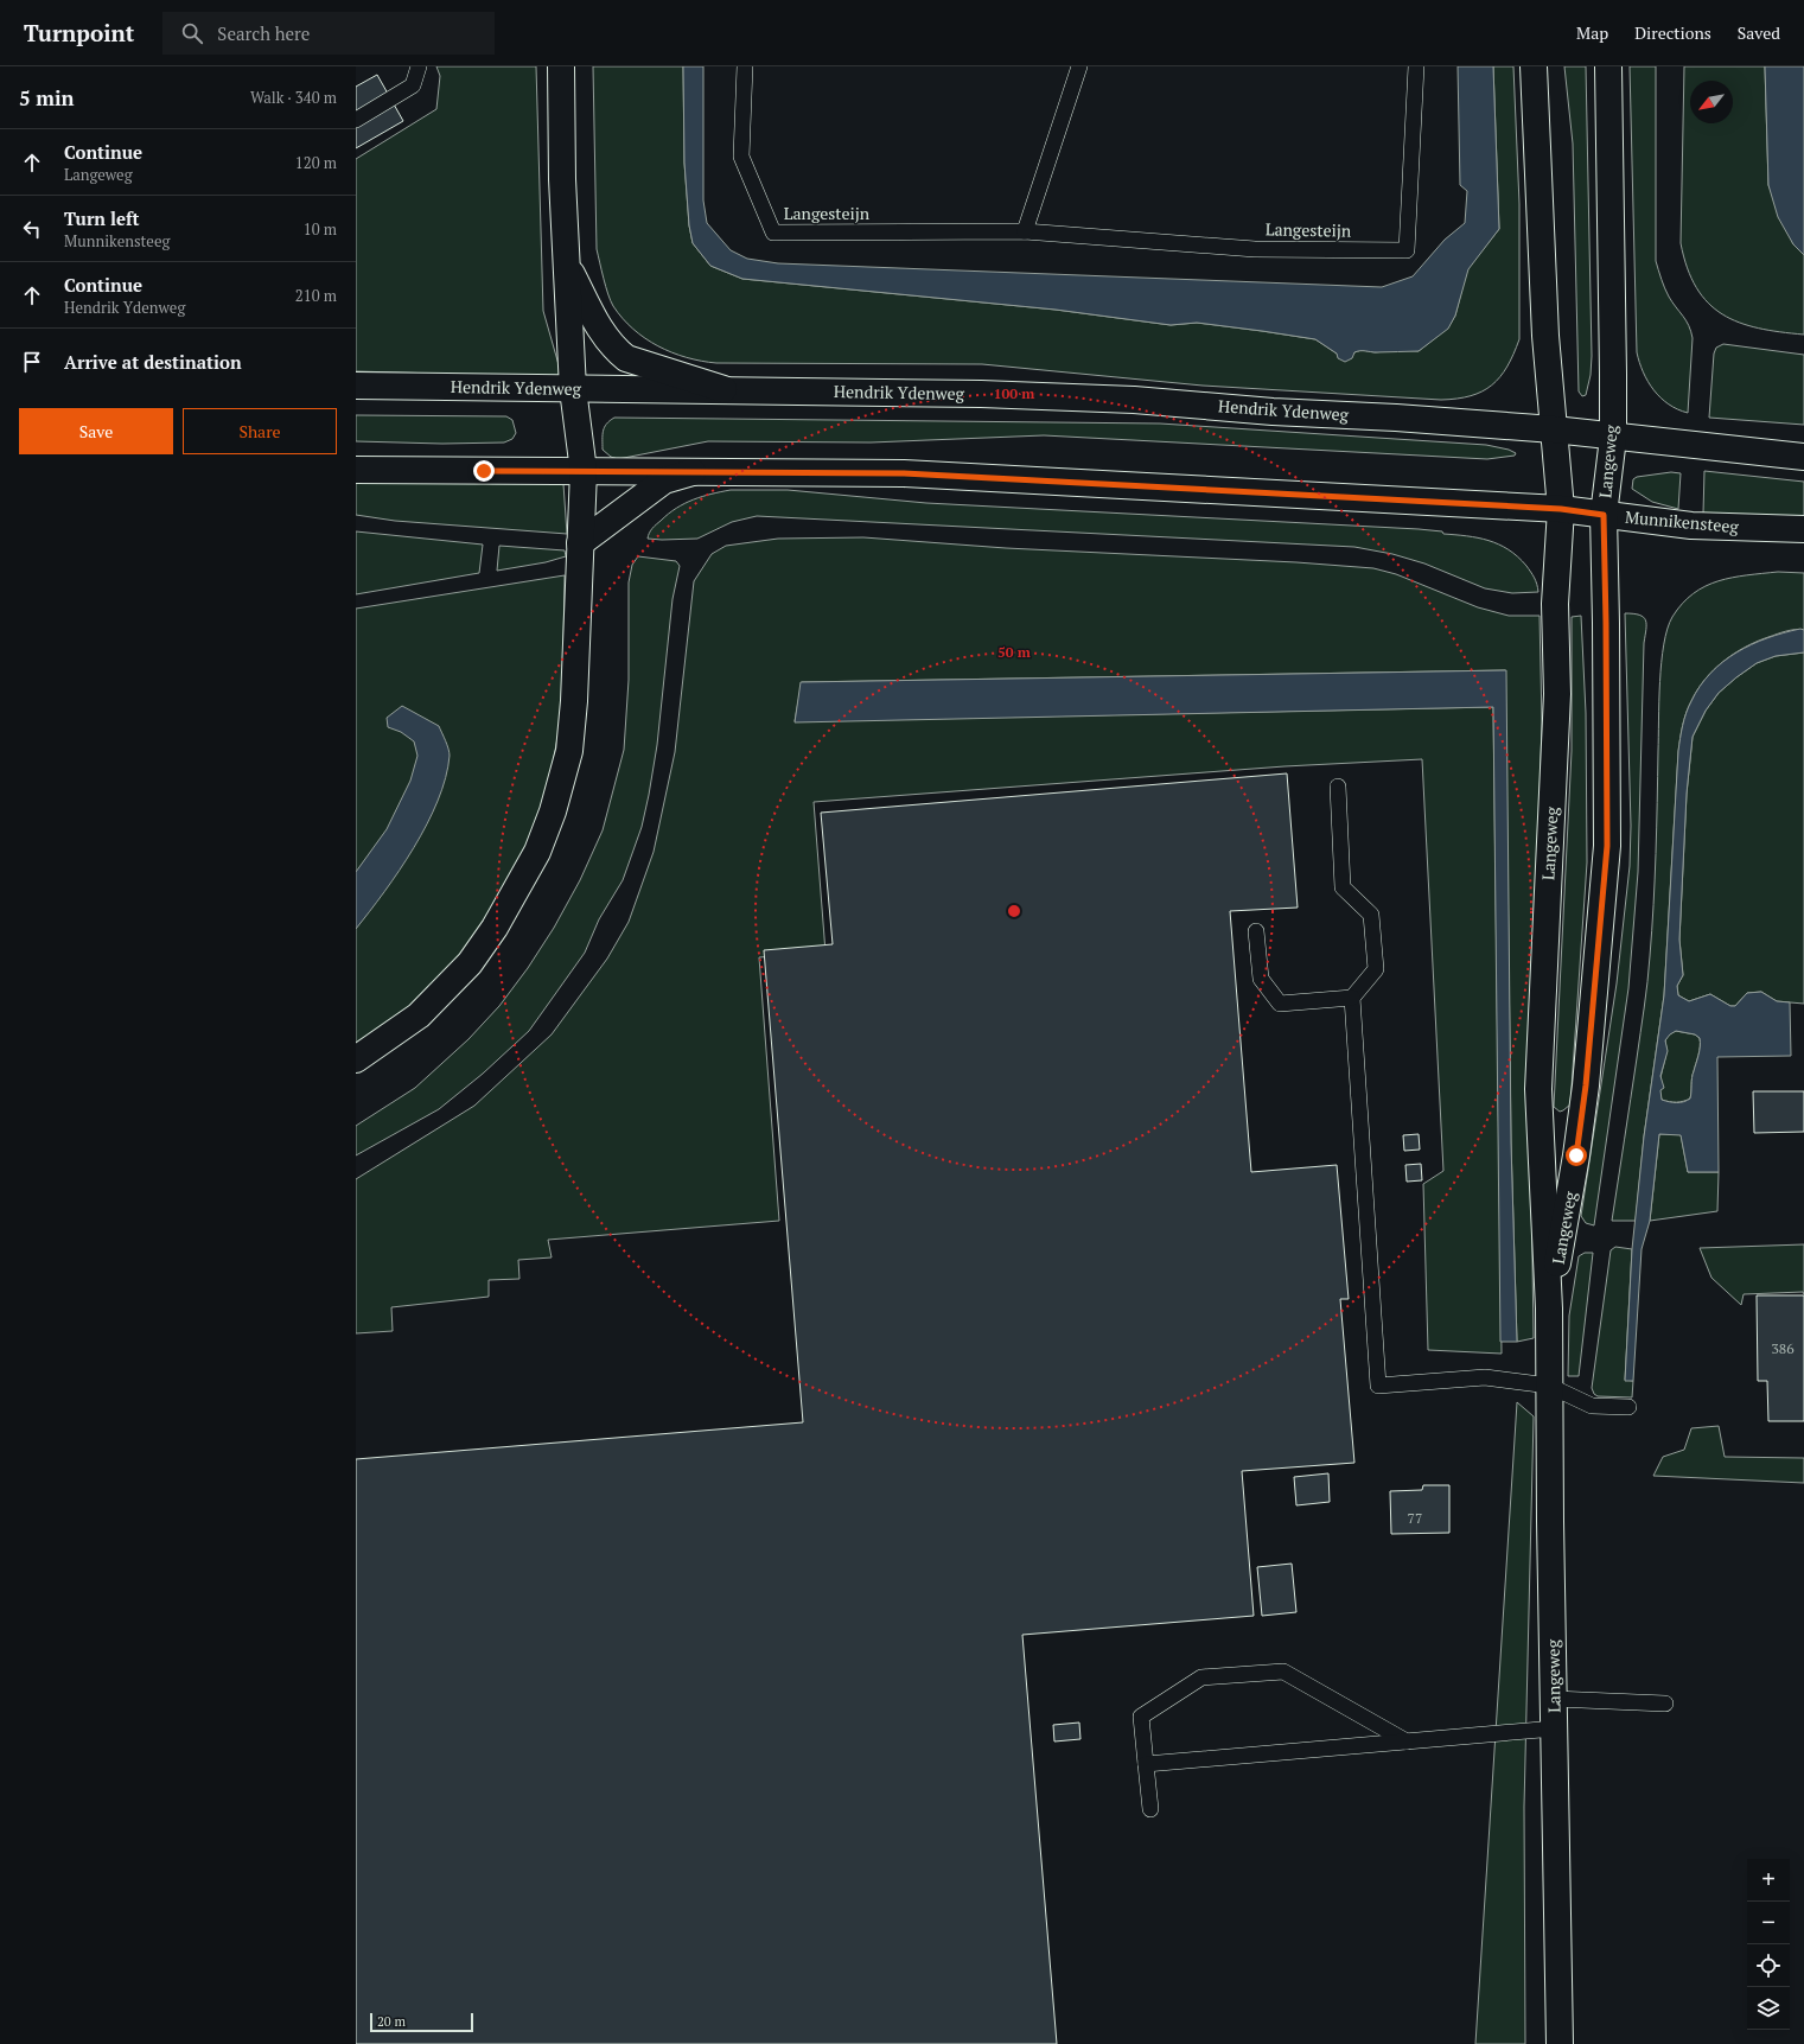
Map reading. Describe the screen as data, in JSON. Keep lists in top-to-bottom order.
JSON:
{
  "streets": {
    "main road": ["Hendrik Ydenweg", "Langeweg", "Munnikensteeg"],
    "lane": ["Langesteijn"]
  },
  "crossings": [
    ["Hendrik Ydenweg", "Langeweg"],
    ["Langeweg", "Munnikensteeg"]
  ],
  "house_numbers": ["386", "77"],
  "scale_bar": "20 m",
  "north": "bottom left",
  "page": {
    "header": "Turnpoint",
    "search": "Search here",
    "nav": ["Map", "Directions", "Saved"],
    "heading": ["5 min", "Walk · 340 m"],
    "list": [
      ["Continue", "Langeweg", "120 m"],
      ["Turn left", "Munnikensteeg", "10 m"],
      ["Continue", "Hendrik Ydenweg", "210 m"],
      "Arrive at destination"
    ],
    "buttons": ["Save", "Share"],
    "map_buttons": ["+", "−"],
    "scale": "20 m"
  },
  "rings": ["100 m", "50 m"]
}
